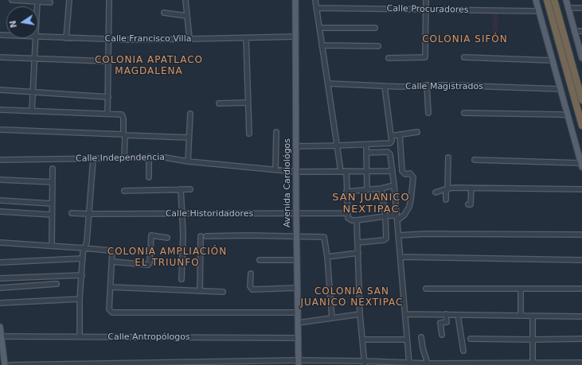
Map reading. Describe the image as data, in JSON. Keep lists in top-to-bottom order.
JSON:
{
  "streets": {
    "main road": ["Avenida Cardiológos"],
    "street": [
      "Calle Procuradores",
      "Calle Francisco Villa",
      "Calle Magistrados",
      "Calle Independencia",
      "Calle Historidadores",
      "Calle Antropólogos"
    ]
  },
  "crossings": [
    ["Calle Francisco Villa", "Avenida Cardiológos"],
    ["Calle Independencia", "Avenida Cardiológos"],
    ["Avenida Cardiológos", "Calle Historidadores"],
    ["Avenida Cardiológos", "Calle Antropólogos"]
  ],
  "districts": [
    "COLONIA SIFÓN",
    "COLONIA APATLACO MAGDALENA",
    "SAN JUANICO NEXTIPAC",
    "COLONIA AMPLIACIÓN EL TRIUNFO",
    "COLONIA SAN JUANICO NEXTIPAC"
  ],
  "north": "left"
}
